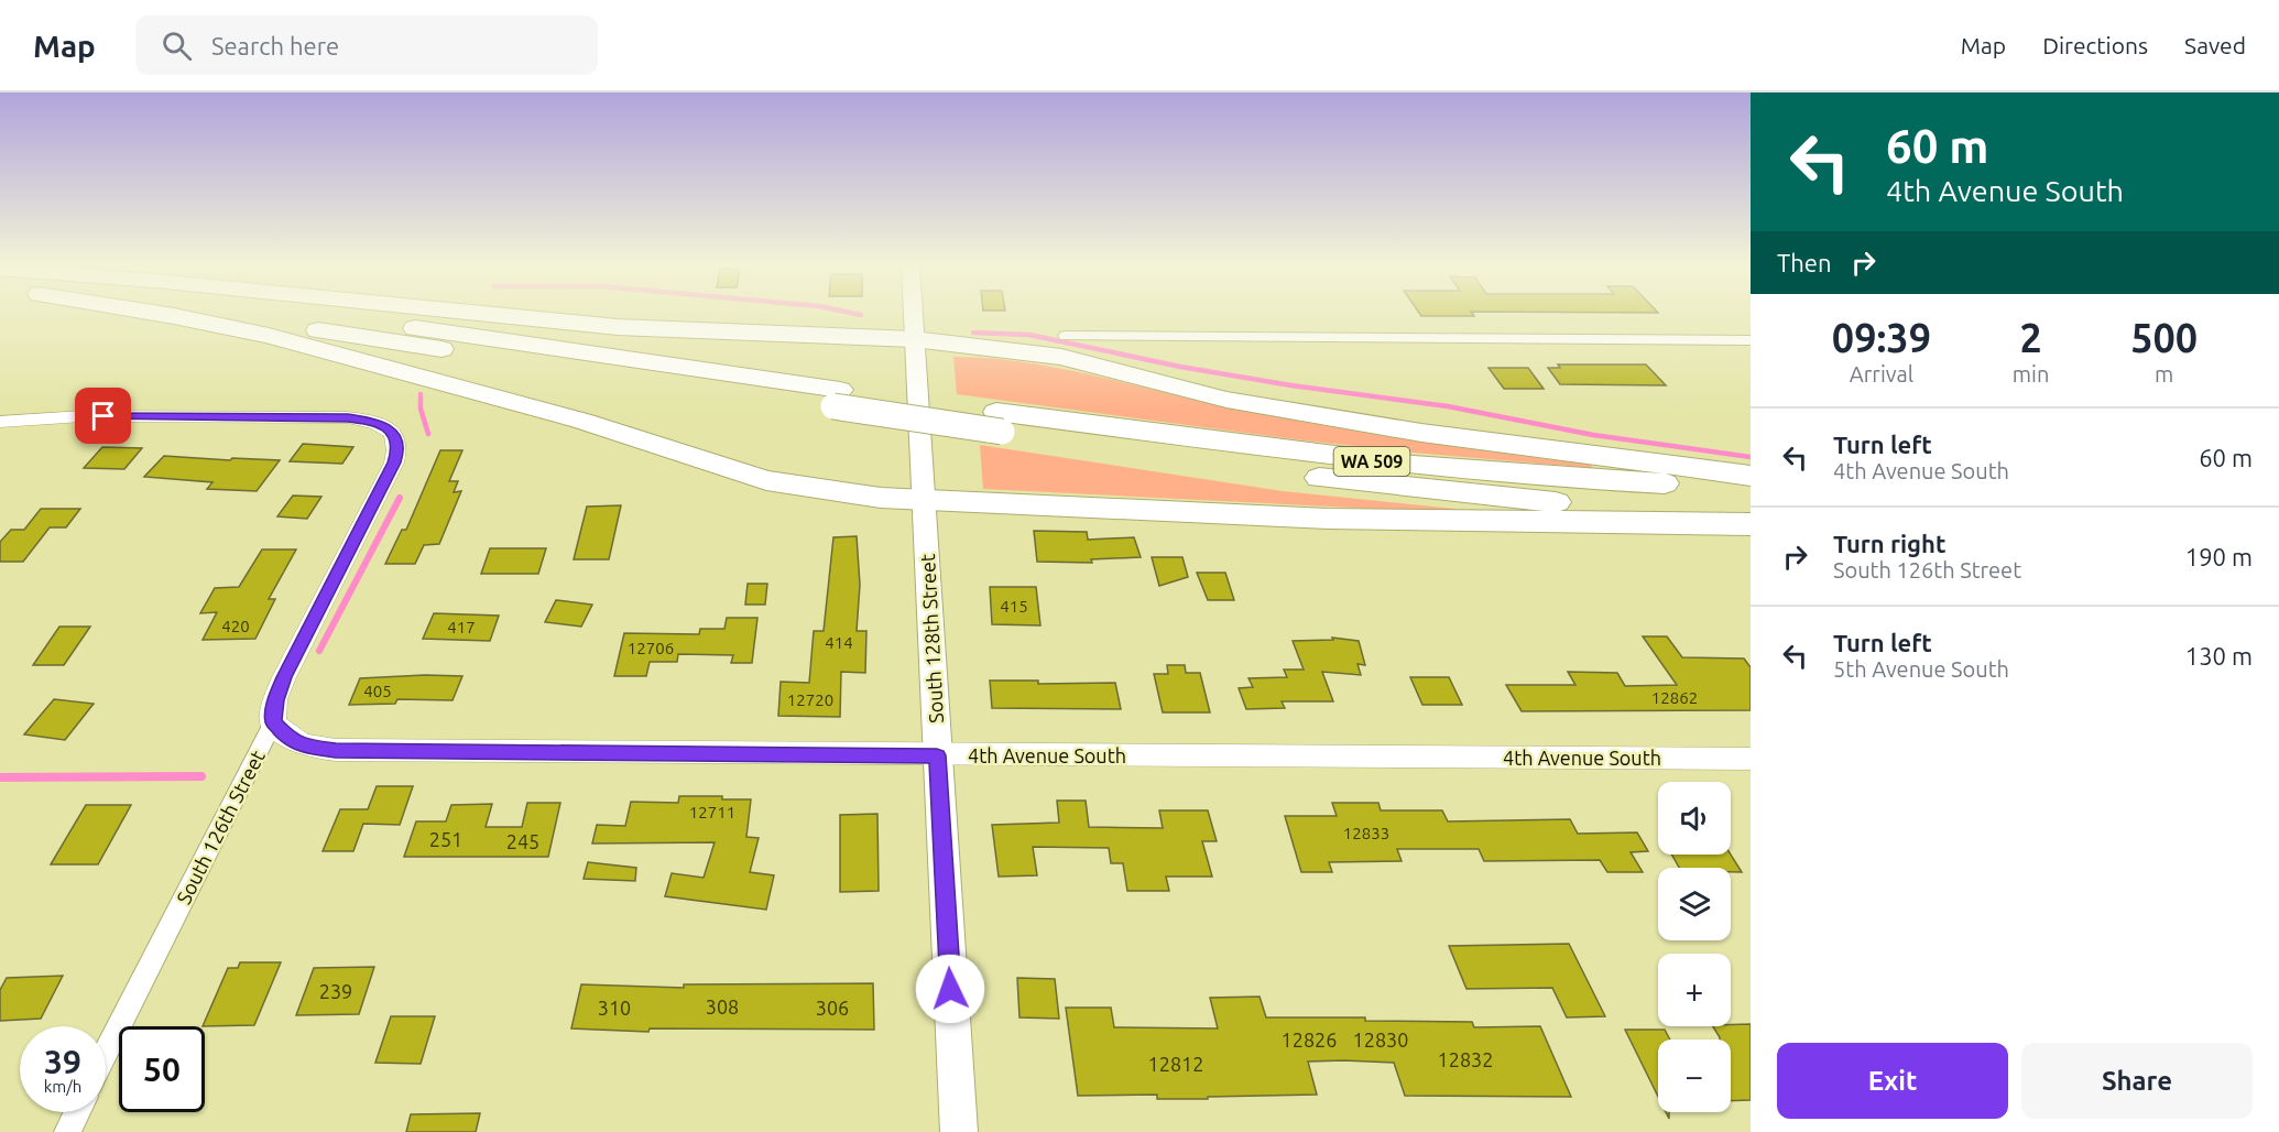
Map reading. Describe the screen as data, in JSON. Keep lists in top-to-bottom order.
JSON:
{
  "streets": {
    "highway": ["WA 509"],
    "main road": ["South 128th Street"],
    "street": ["4th Avenue South", "South 126th Street"]
  },
  "crossings": [
    ["South 128th Street", "4th Avenue South"],
    ["4th Avenue South", "South 126th Street"]
  ],
  "house_numbers": [
    "415",
    "420",
    "417",
    "414",
    "12706",
    "405",
    "12862",
    "12720",
    "12711",
    "12833",
    "251",
    "245",
    "239",
    "308",
    "310",
    "306",
    "12826",
    "12830",
    "12832",
    "12812"
  ],
  "page": {
    "header": "Map",
    "search": "Search here",
    "nav": ["Map", "Directions", "Saved"],
    "turn": ["60 m", "4th Avenue South"],
    "then": "Then",
    "eta": [
      "09:39",
      "Arrival",
      "2",
      "min",
      "500",
      "m"
    ],
    "list": [
      {
        "name": "Turn left",
        "note": "4th Avenue South",
        "value": "60 m"
      },
      {
        "name": "Turn right",
        "note": "South 126th Street",
        "value": "190 m"
      },
      {
        "name": "Turn left",
        "note": "5th Avenue South",
        "value": "130 m"
      }
    ],
    "map_buttons": ["+", "−"],
    "speed": "39 km/h",
    "limit": "50",
    "buttons": ["Exit", "Share"]
  }
}
